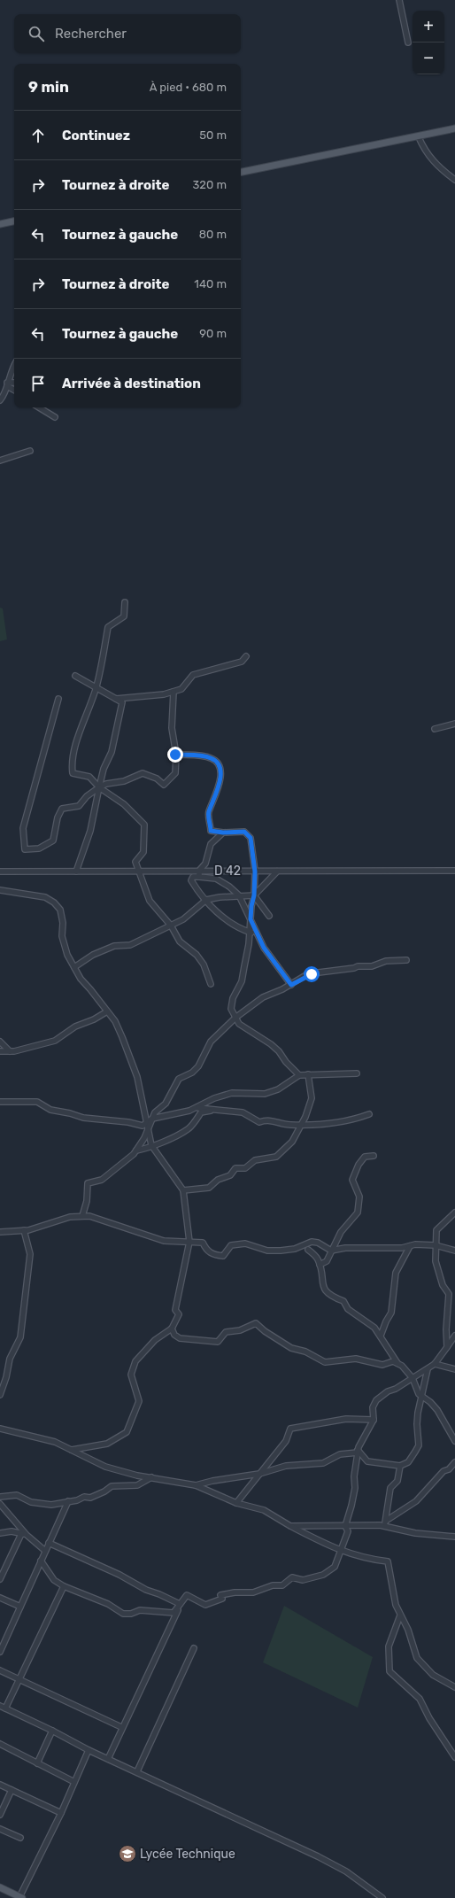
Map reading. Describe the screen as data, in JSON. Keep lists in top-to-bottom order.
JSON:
{
  "streets": {
    "street": ["D 42"]
  },
  "places": {
    "school or university": ["Lycée Technique"]
  },
  "page": {
    "map_buttons": ["+", "−"],
    "search": "Rechercher",
    "heading": ["9 min", "À pied · 680 m"],
    "list": [
      ["Continuez", "50 m"],
      ["Tournez à droite", "320 m"],
      ["Tournez à gauche", "80 m"],
      ["Tournez à droite", "140 m"],
      ["Tournez à gauche", "90 m"],
      "Arrivée à destination"
    ]
  }
}
